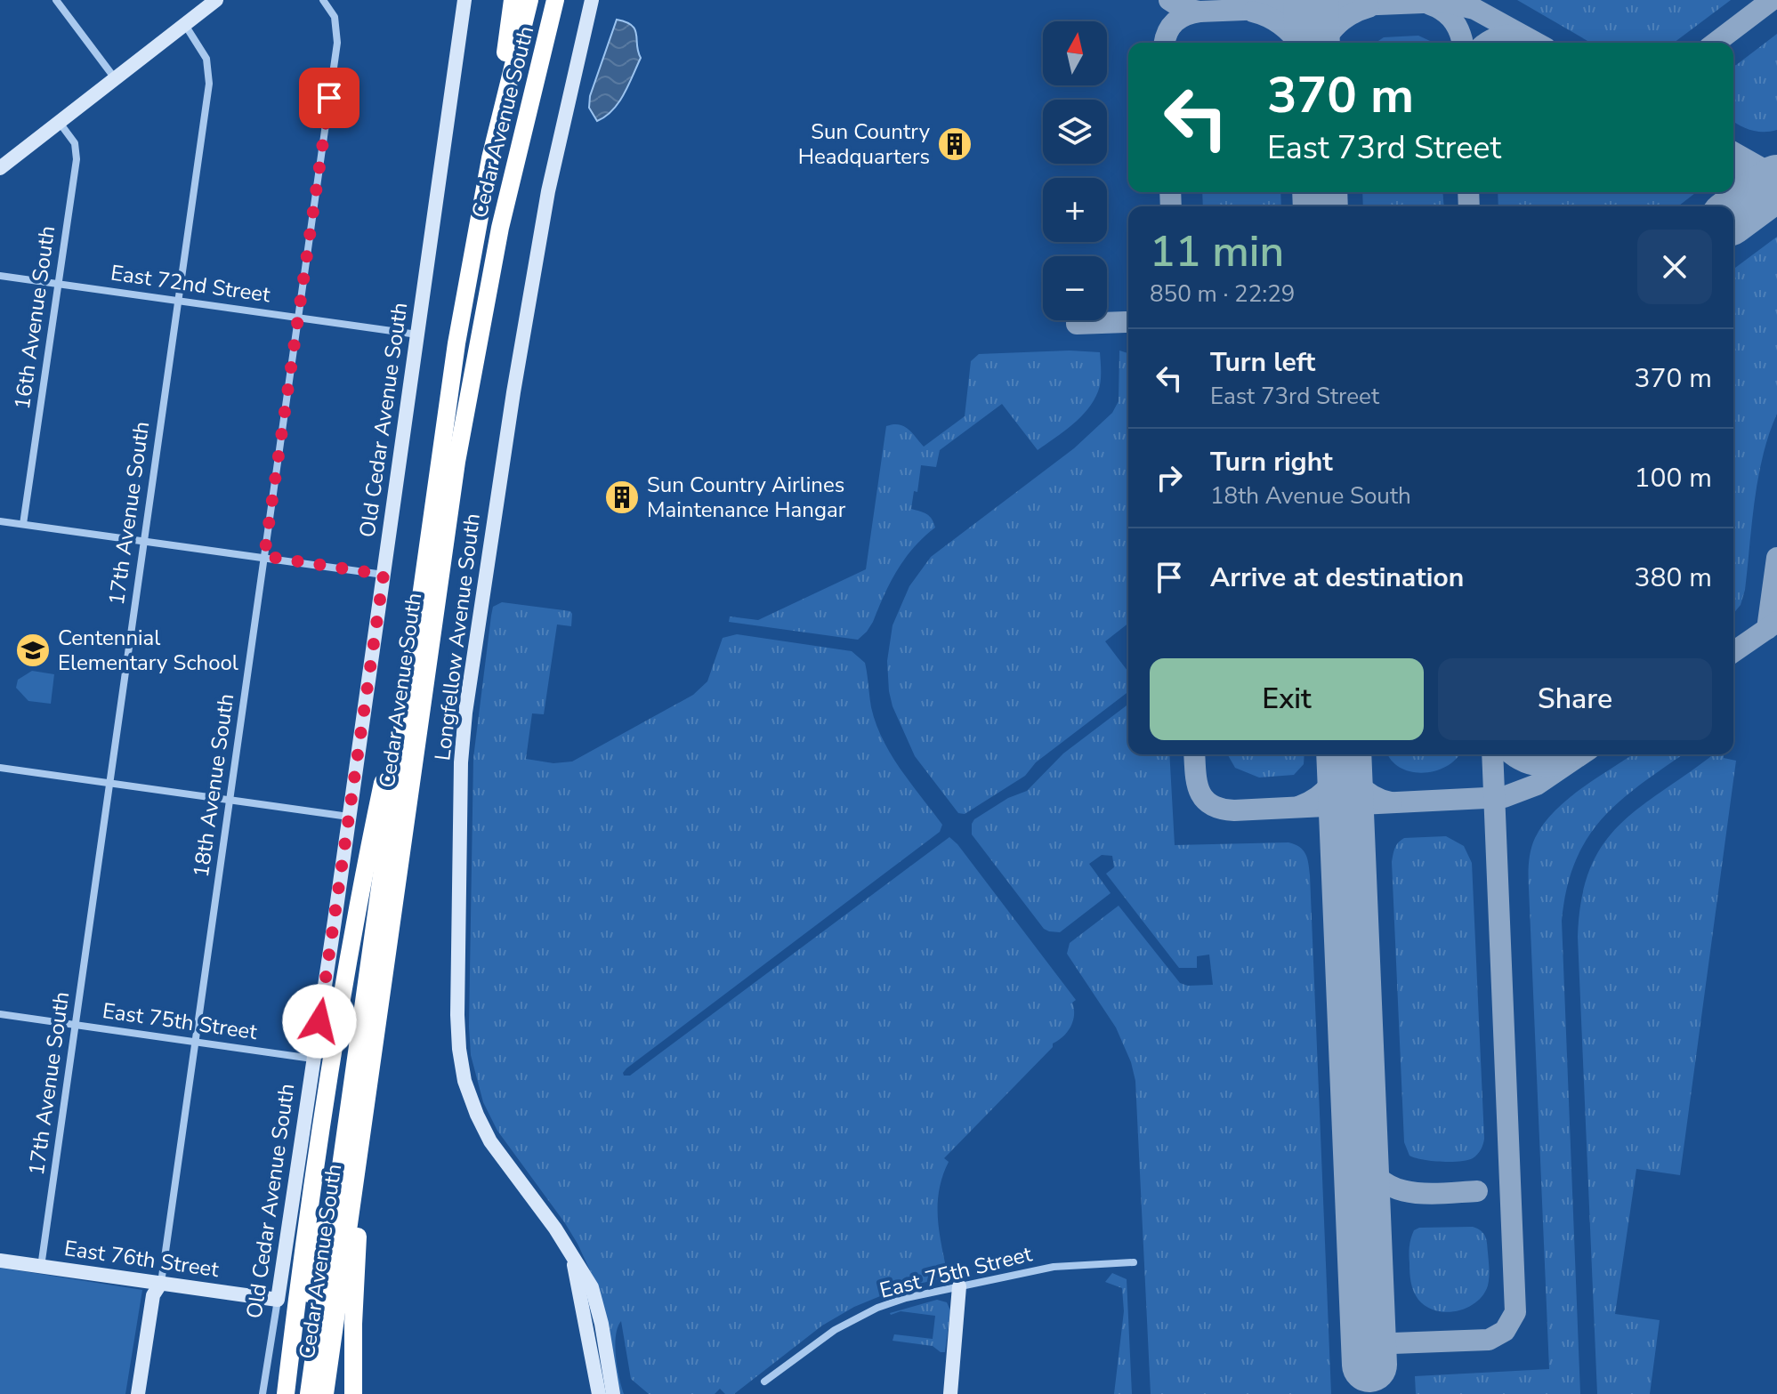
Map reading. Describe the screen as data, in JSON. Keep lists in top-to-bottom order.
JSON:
{
  "streets": {
    "highway": ["Cedar Avenue South"],
    "street": [
      "East 72nd Street",
      "16th Avenue South",
      "Old Cedar Avenue South",
      "17th Avenue South",
      "Longfellow Avenue South",
      "18th Avenue South",
      "East 75th Street",
      "East 76th Street"
    ]
  },
  "crossings": [
    ["East 72nd Street", "16th Avenue South"],
    ["East 72nd Street", "Old Cedar Avenue South"],
    ["East 72nd Street", "17th Avenue South"],
    ["East 72nd Street", "18th Avenue South"],
    ["Old Cedar Avenue South", "East 75th Street"],
    ["Old Cedar Avenue South", "East 76th Street"],
    ["17th Avenue South", "East 75th Street"],
    ["17th Avenue South", "East 76th Street"],
    ["18th Avenue South", "East 75th Street"],
    ["18th Avenue South", "East 76th Street"]
  ],
  "places": {
    "building": ["Sun Country Headquarters", "Sun Country Airlines Maintenance Hangar"],
    "school or university": ["Centennial Elementary School"]
  },
  "north": "top",
  "page": {
    "map_buttons": ["+", "−"],
    "turn": ["370 m", "East 73rd Street"],
    "heading": ["11 min", "850 m · 22:29"],
    "list": [
      {
        "name": "Turn left",
        "note": "East 73rd Street",
        "value": "370 m"
      },
      {
        "name": "Turn right",
        "note": "18th Avenue South",
        "value": "100 m"
      },
      {
        "name": "Arrive at destination",
        "value": "380 m"
      }
    ],
    "buttons": ["Exit", "Share"]
  }
}
